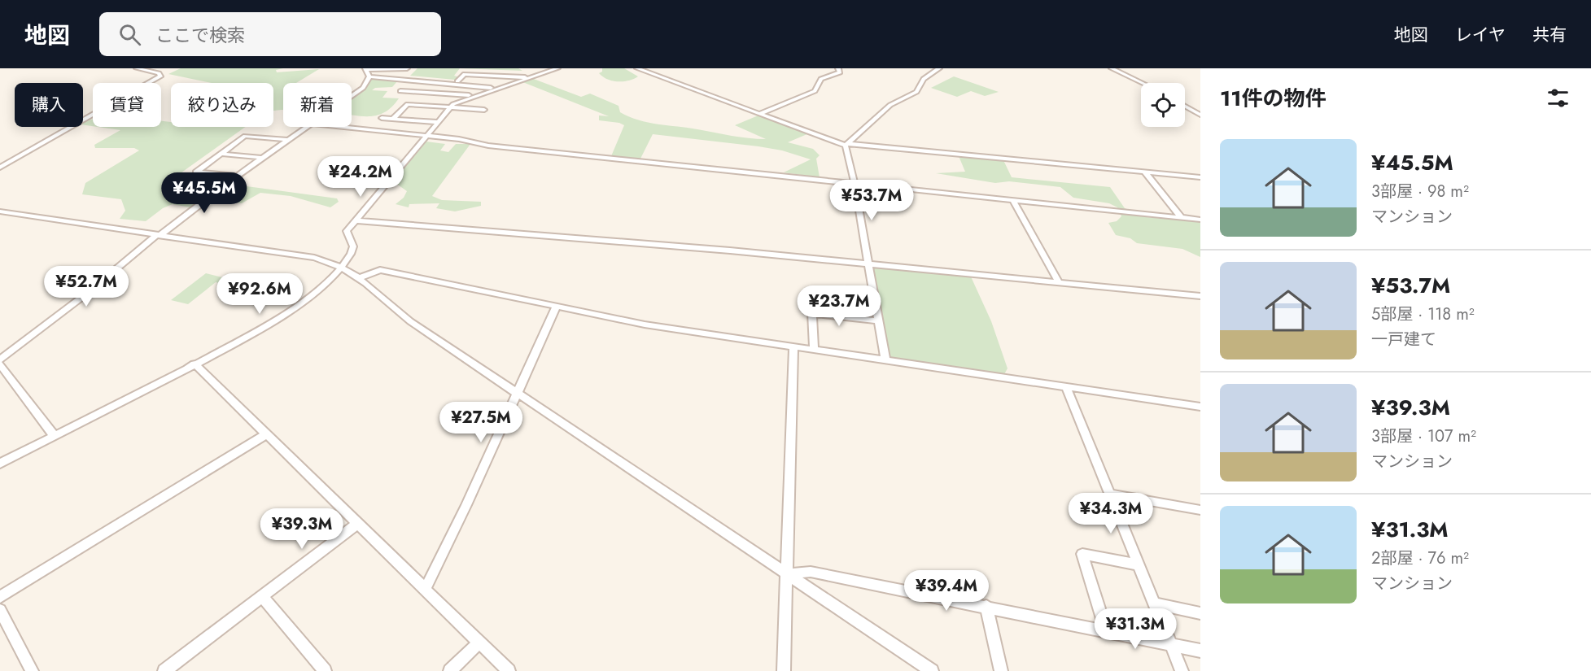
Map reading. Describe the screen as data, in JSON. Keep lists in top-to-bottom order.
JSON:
{
  "page": {
    "header": "地図",
    "search": "ここで検索",
    "nav": ["地図", "レイヤ", "共有"],
    "heading": "11件の物件",
    "chip": [
      "購入",
      "賃貸",
      "絞り込み",
      "新着"
    ],
    "list": [
      {
        "name": "¥45.5M",
        "note": "3部屋 · 98 m² · マンション"
      },
      {
        "name": "¥53.7M",
        "note": "5部屋 · 118 m² · 一戸建て"
      },
      {
        "name": "¥39.3M",
        "note": "3部屋 · 107 m² · マンション"
      },
      {
        "name": "¥31.3M",
        "note": "2部屋 · 76 m² · マンション"
      }
    ],
    "price": [
      "¥24.2M",
      "¥45.5M",
      "¥53.7M",
      "¥52.7M",
      "¥92.6M",
      "¥23.7M",
      "¥27.5M",
      "¥34.3M",
      "¥39.3M",
      "¥39.4M",
      "¥31.3M"
    ]
  }
}
